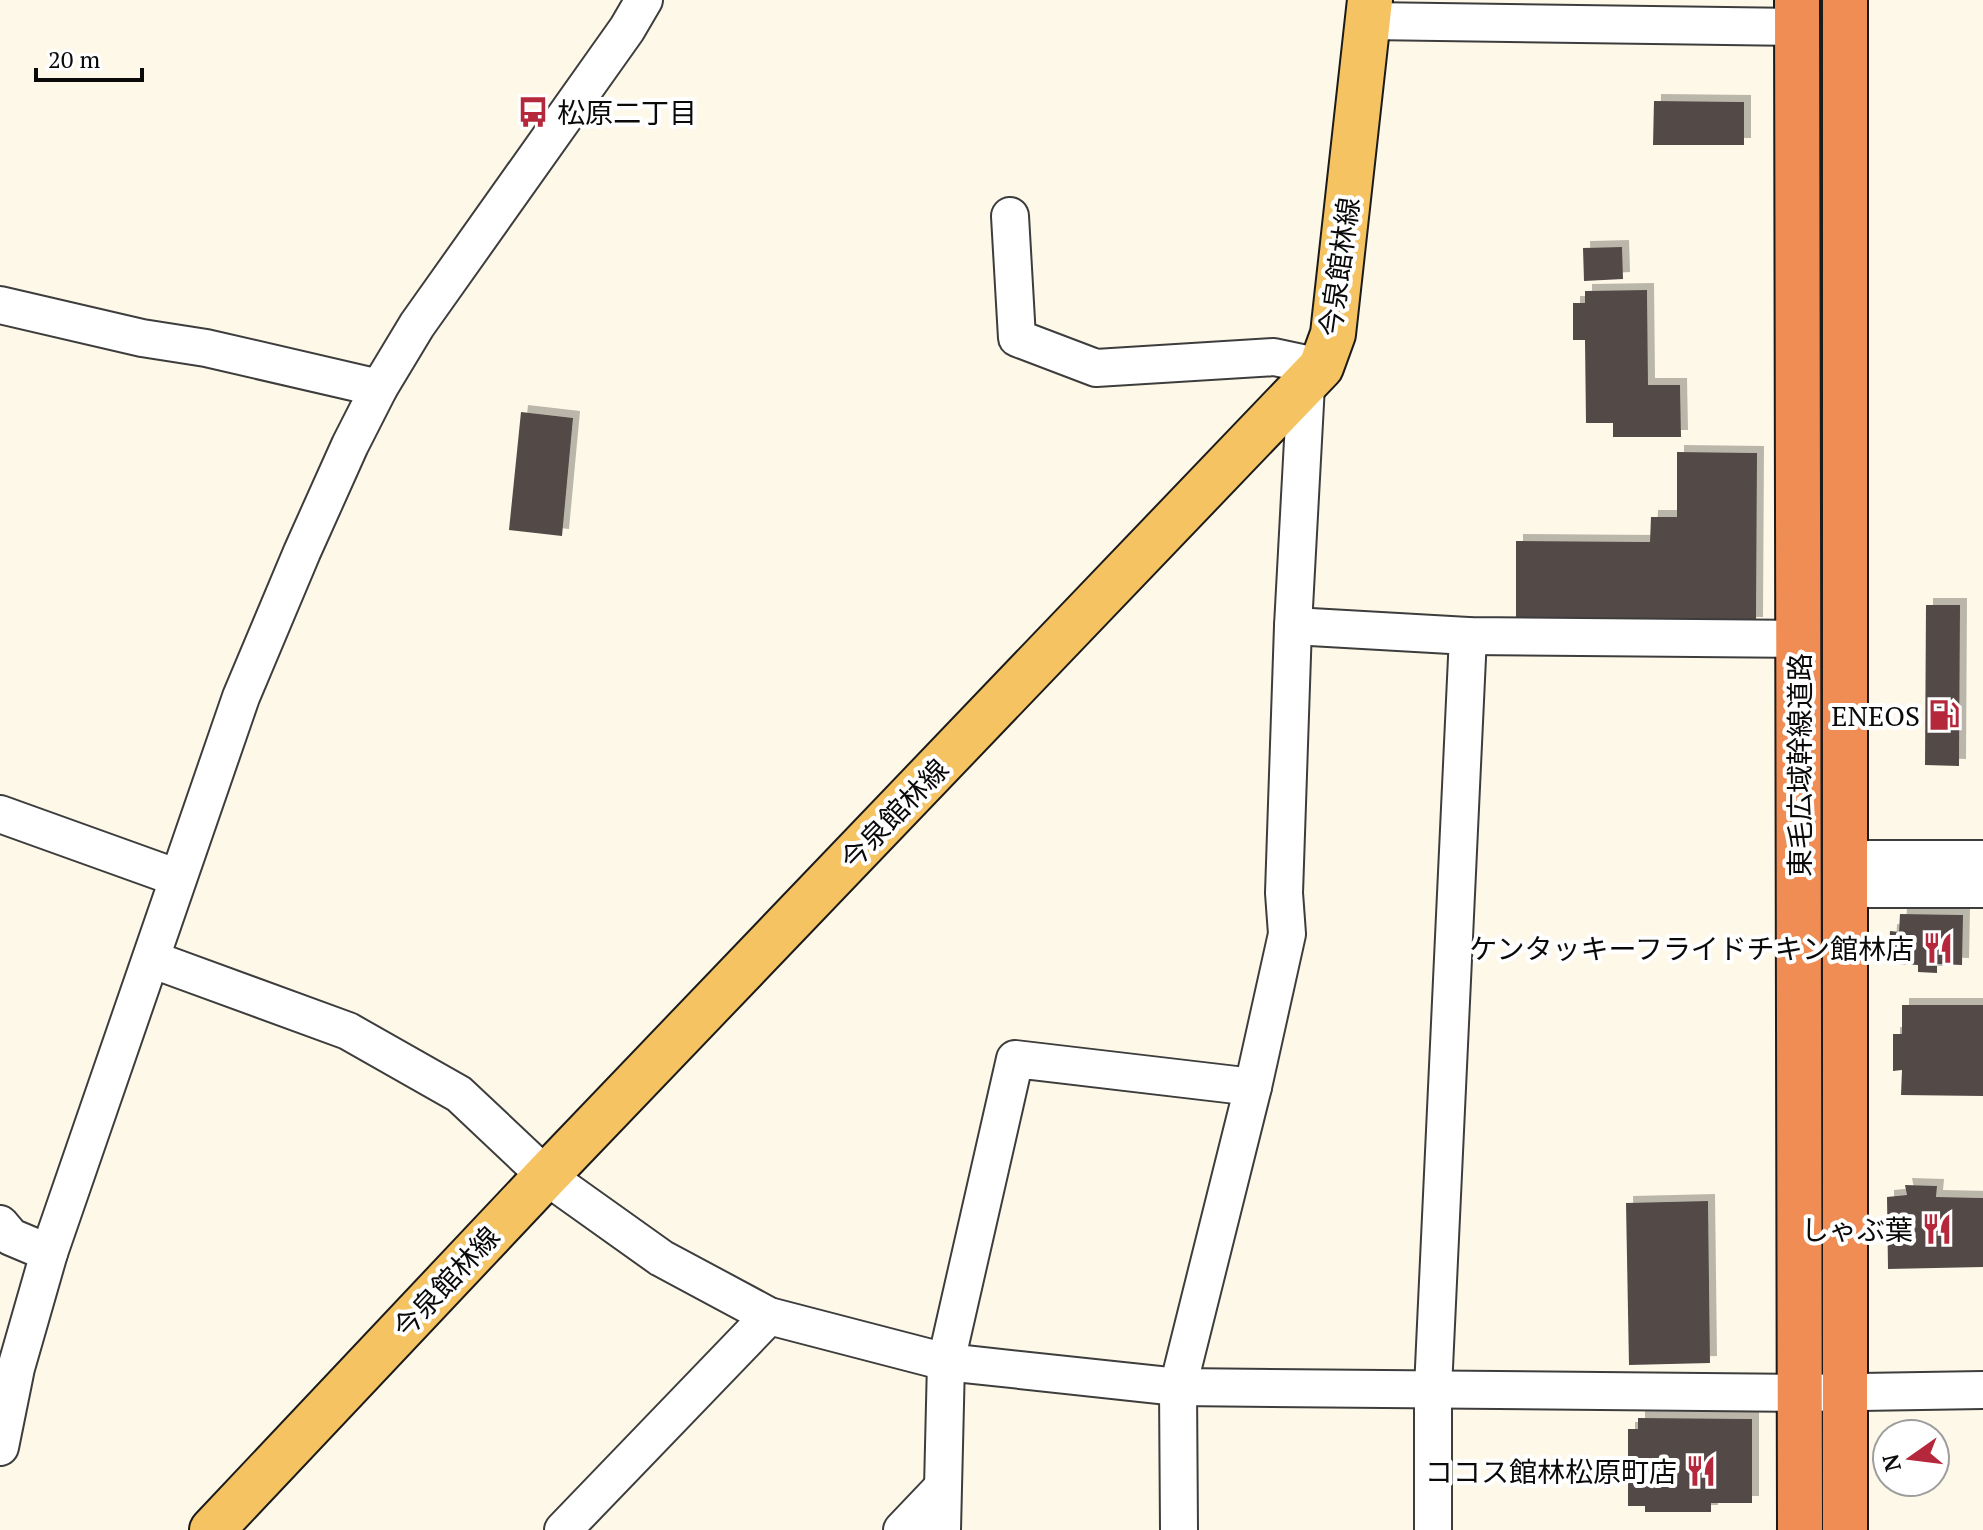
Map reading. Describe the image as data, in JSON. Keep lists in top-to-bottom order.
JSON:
{
  "streets": {
    "highway": ["東毛広域幹線道路"],
    "main road": ["今泉館林線"]
  },
  "places": {
    "bus stop": ["松原二丁目"],
    "fuel station": ["ENEOS"],
    "restaurant": ["ケンタッキーフライドチキン館林店", "しゃぶ葉", "ココス館林松原町店"]
  },
  "scale_bar": "20 m",
  "north": "left"
}
